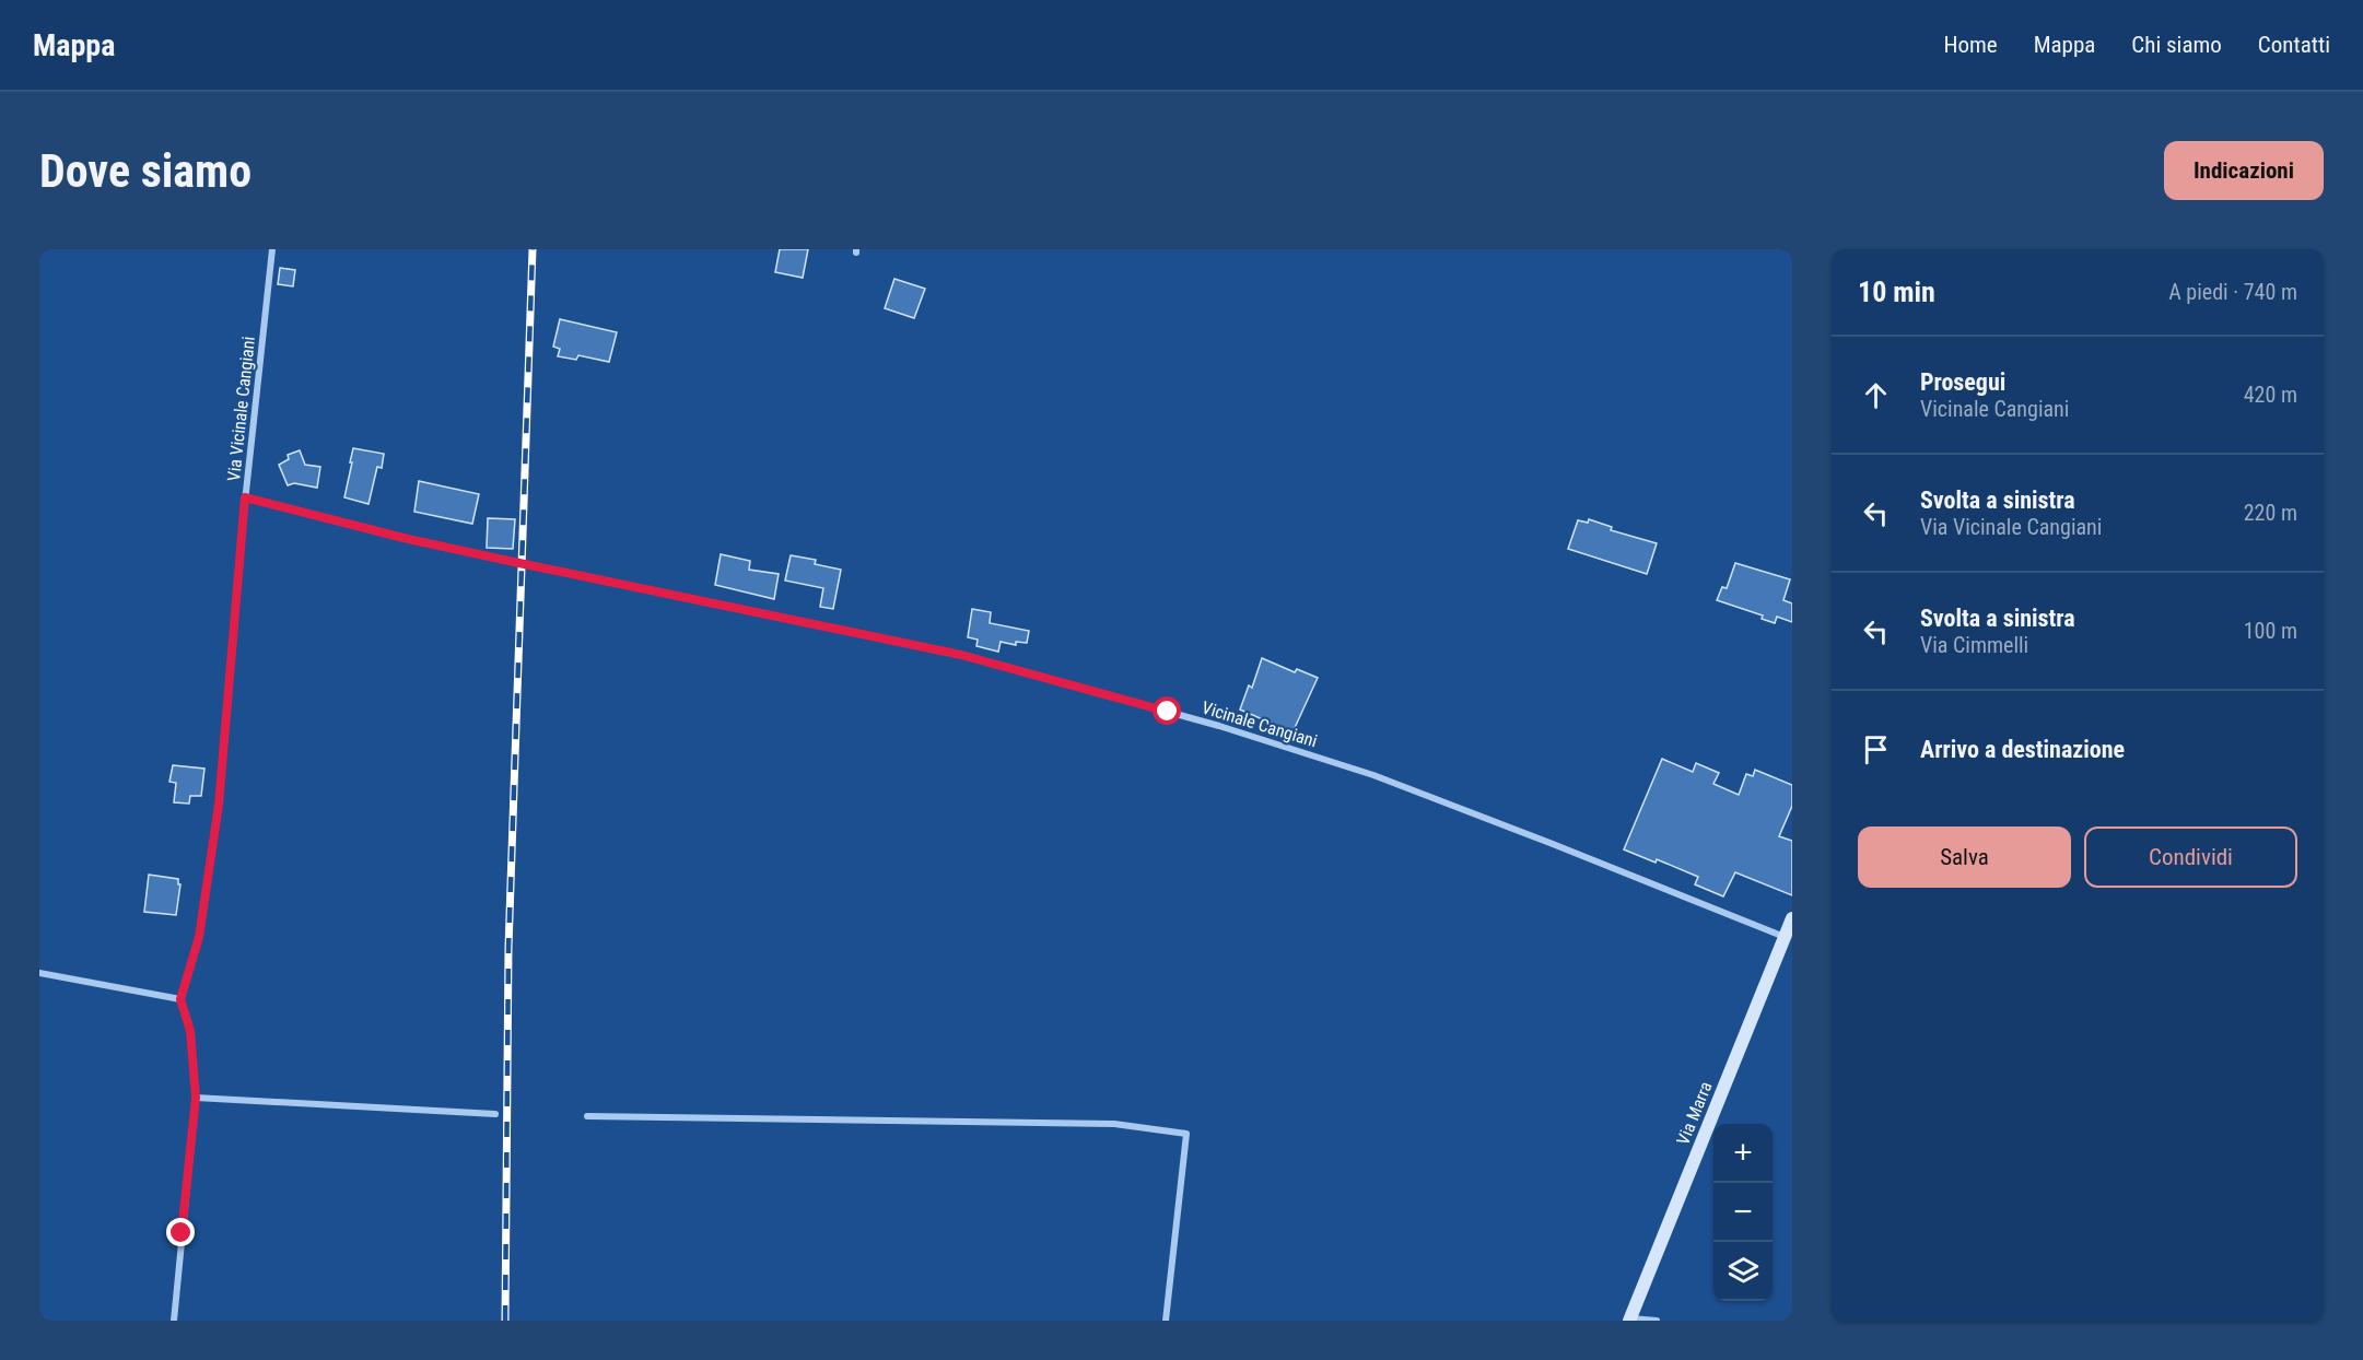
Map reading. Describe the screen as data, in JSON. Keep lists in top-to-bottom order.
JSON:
{
  "streets": {
    "main road": ["Via Marra"],
    "street": ["Via Vicinale Cangiani", "Vicinale Cangiani"]
  },
  "crossings": [
    ["Via Vicinale Cangiani", "Vicinale Cangiani"],
    ["Vicinale Cangiani", "Via Marra"]
  ],
  "page": {
    "header": "Mappa",
    "nav": [
      "Home",
      "Mappa",
      "Chi siamo",
      "Contatti"
    ],
    "buttons": [
      "Indicazioni",
      ["Salva", "Condividi"]
    ],
    "title": "Dove siamo",
    "heading": ["10 min", "A piedi · 740 m"],
    "list": [
      ["Prosegui", "Vicinale Cangiani", "420 m"],
      ["Svolta a sinistra", "Via Vicinale Cangiani", "220 m"],
      ["Svolta a sinistra", "Via Cimmelli", "100 m"],
      "Arrivo a destinazione"
    ],
    "map_buttons": ["+", "−"]
  }
}
